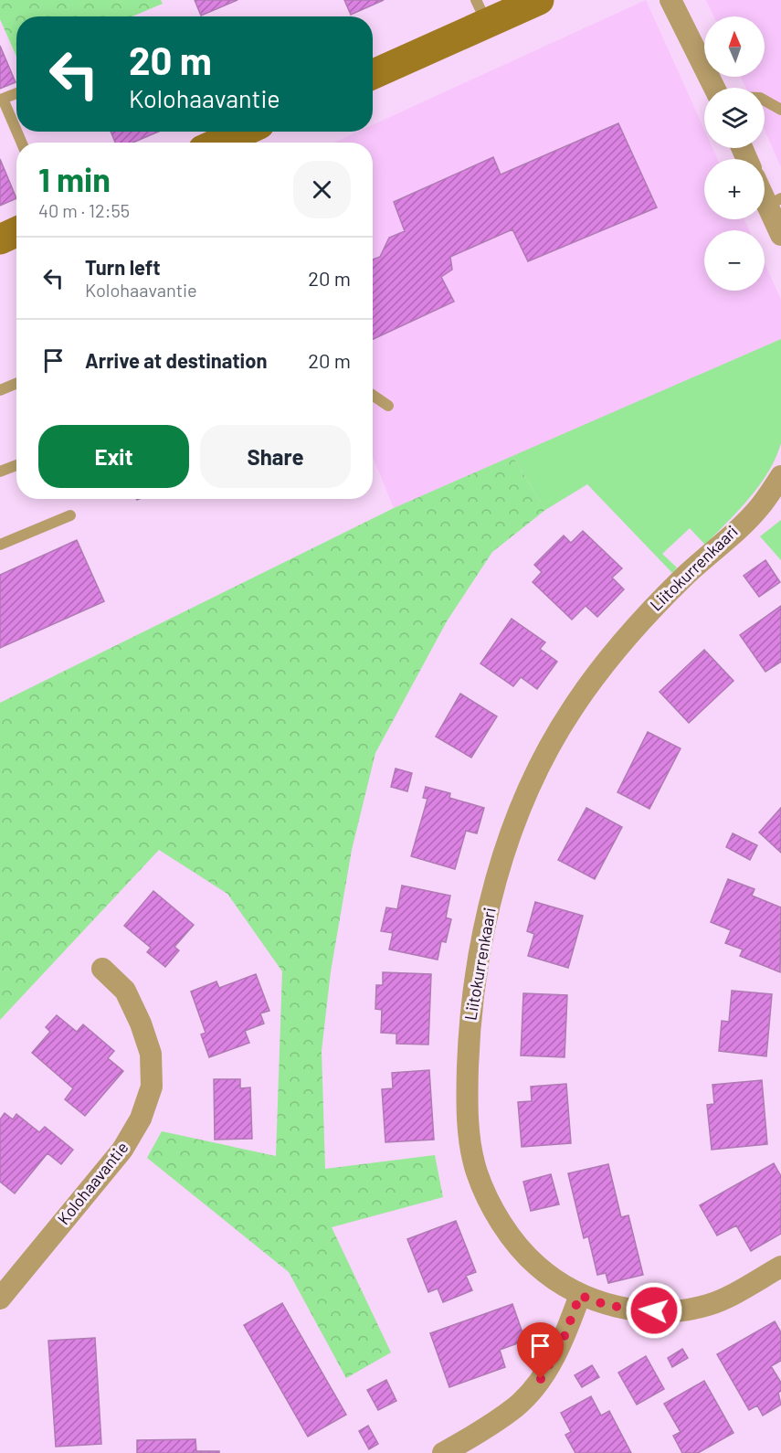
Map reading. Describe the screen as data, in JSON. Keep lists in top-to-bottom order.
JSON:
{
  "streets": {
    "street": ["Liitokurrenkaari", "Kolohaavantie"]
  },
  "north": "top",
  "page": {
    "map_buttons": ["+", "−"],
    "turn": ["20 m", "Kolohaavantie"],
    "heading": ["1 min", "40 m · 12:55"],
    "list": [
      {
        "name": "Turn left",
        "note": "Kolohaavantie",
        "value": "20 m"
      },
      {
        "name": "Arrive at destination",
        "value": "20 m"
      }
    ],
    "buttons": ["Exit", "Share"]
  }
}
